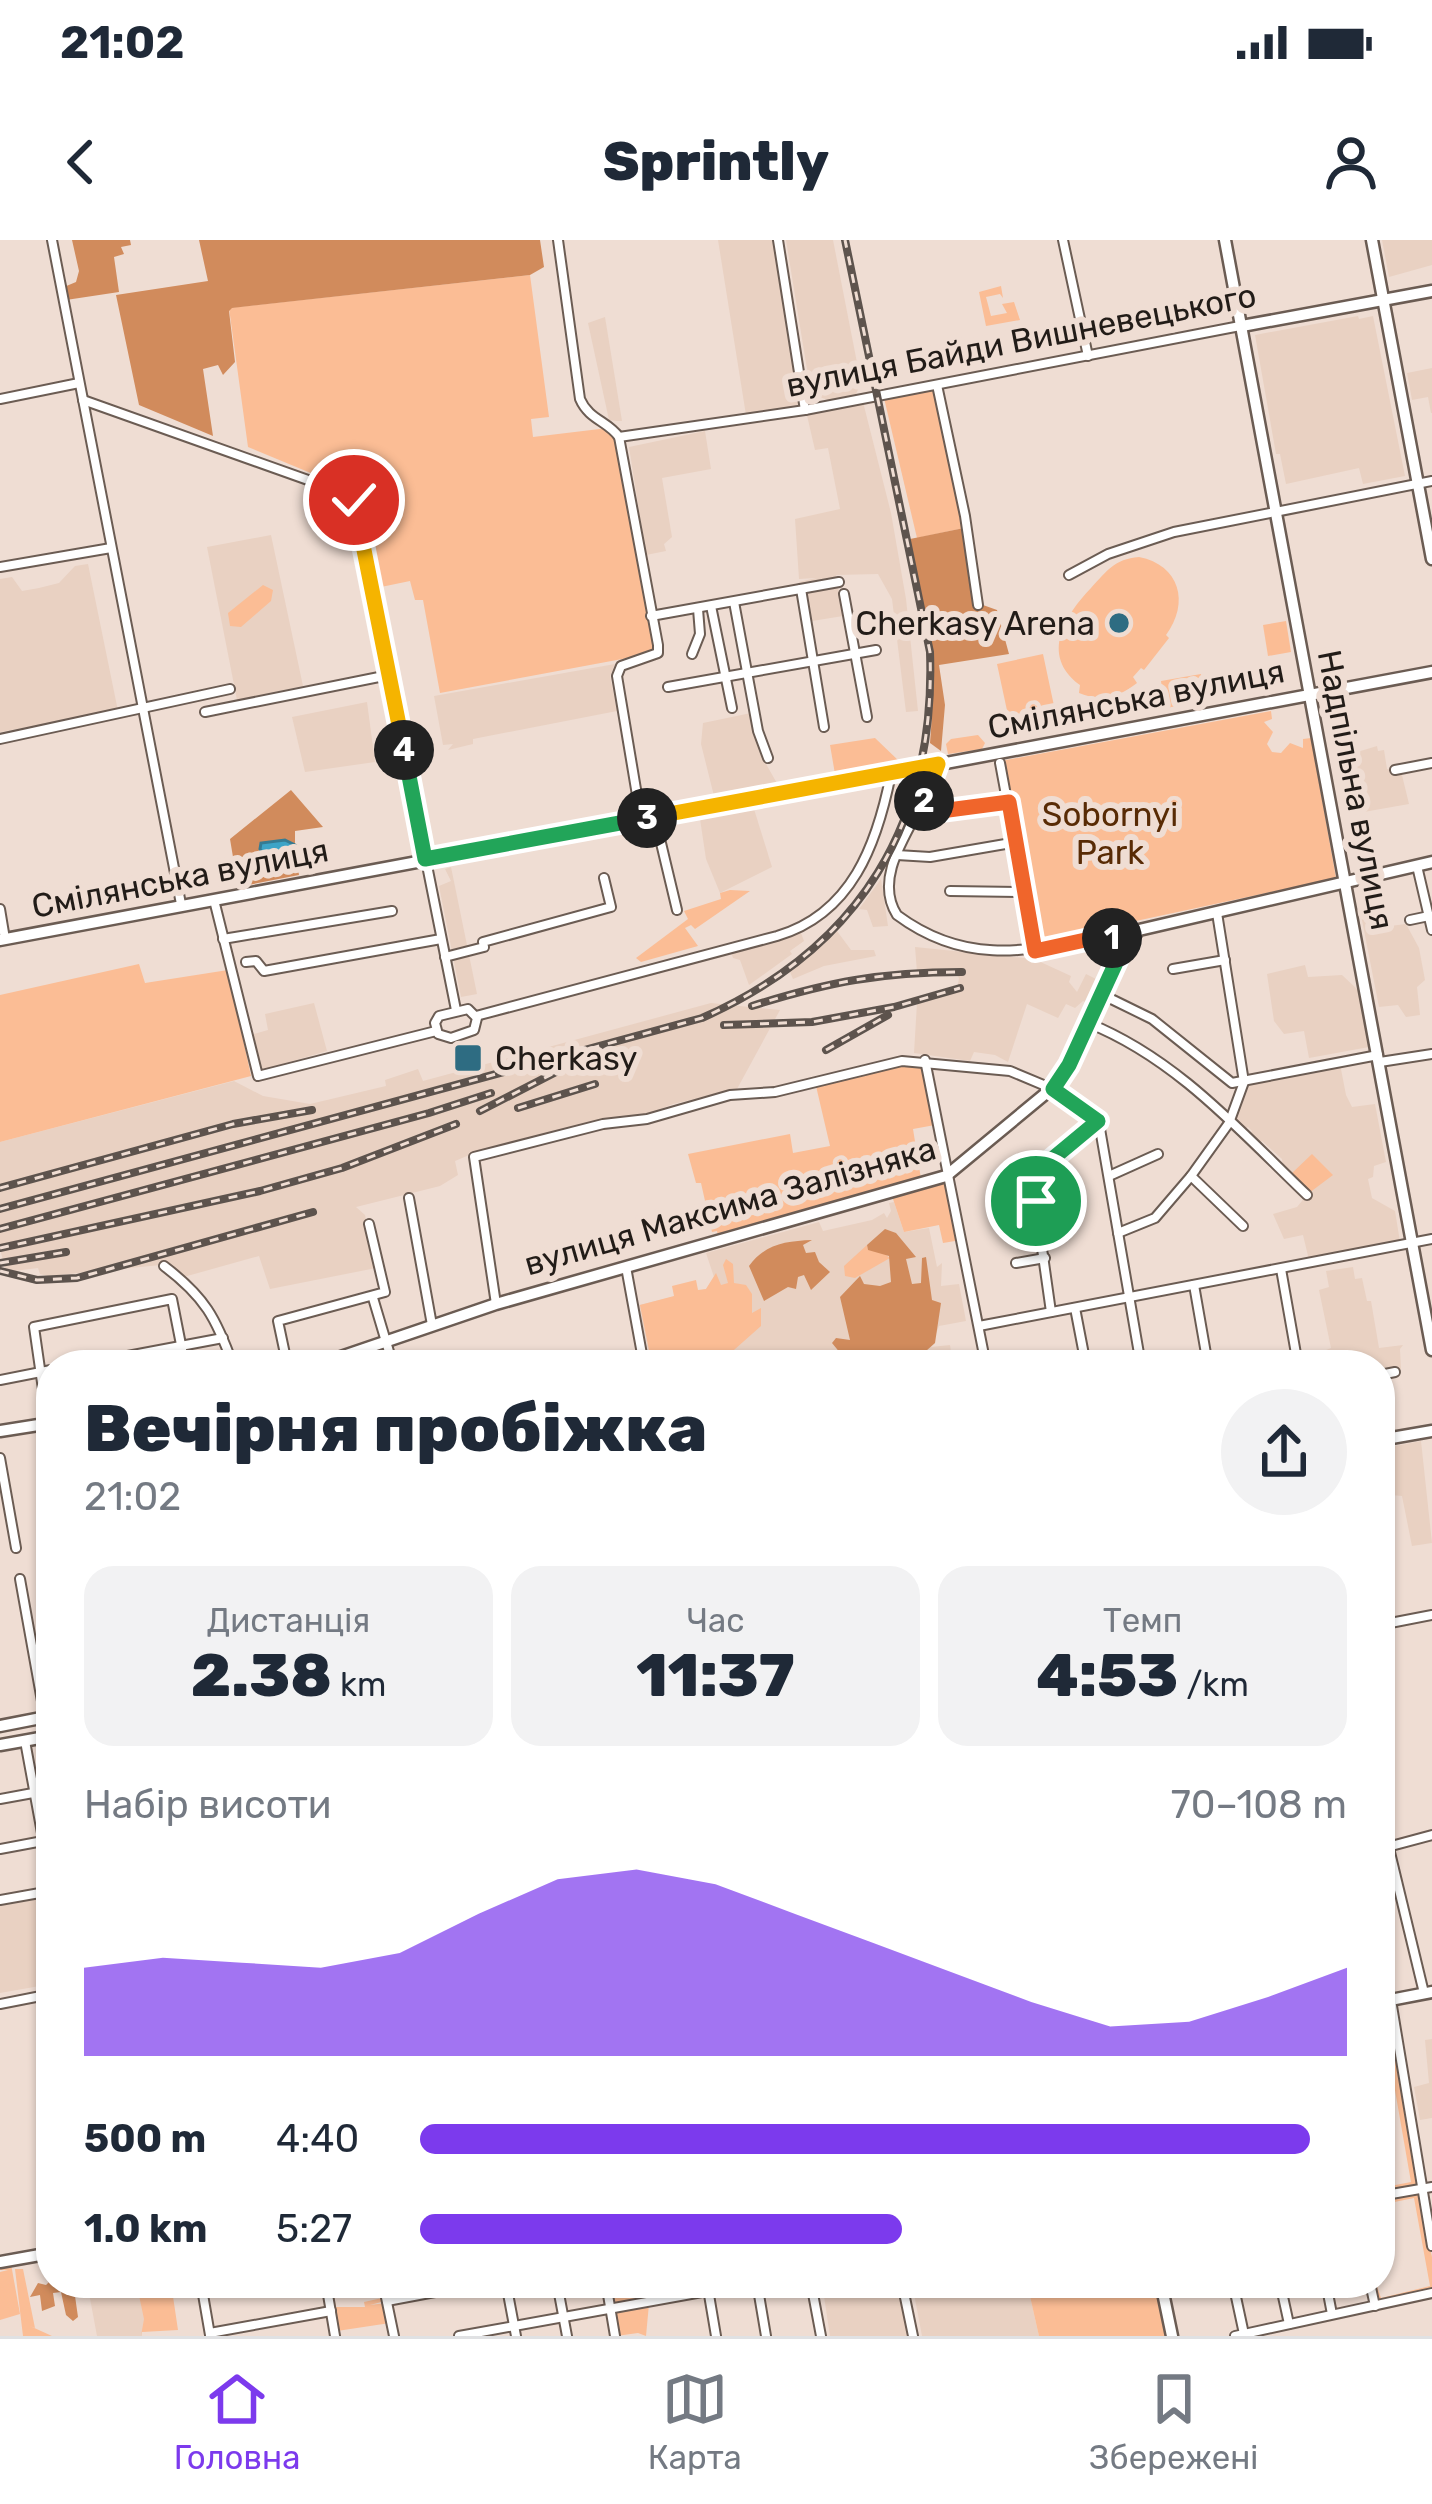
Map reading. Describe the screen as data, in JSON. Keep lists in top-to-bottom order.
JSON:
{
  "streets": {
    "main road": [
      "вулиця Байди Вишневецького",
      "Смілянська вулиця",
      "Надпільна вулиця",
      "вулиця Максима Залізняка"
    ]
  },
  "crossings": [
    ["вулиця Байди Вишневецького", "Надпільна вулиця"],
    ["Смілянська вулиця", "Надпільна вулиця"]
  ],
  "parks": ["Sobornyi Park"],
  "places": {
    "other": ["Cherkasy Arena"],
    "transit": ["Cherkasy"]
  },
  "page": {
    "status": "21:02",
    "header": "Sprintly",
    "pins": [
      "4",
      "2",
      "3",
      "1"
    ],
    "heading": ["Вечірня пробіжка", "21:02"],
    "stats": [
      ["Дистанція", "2.38 km"],
      ["Час", "11:37"],
      ["Темп", "4:53 /km"]
    ],
    "chart": ["Набір висоти", "70–108 m"],
    "list": [
      {
        "name": "500 m",
        "note": "4:40"
      },
      {
        "name": "1.0 km",
        "note": "5:27"
      }
    ],
    "tabs": ["Головна", "Карта", "Збережені"]
  }
}
